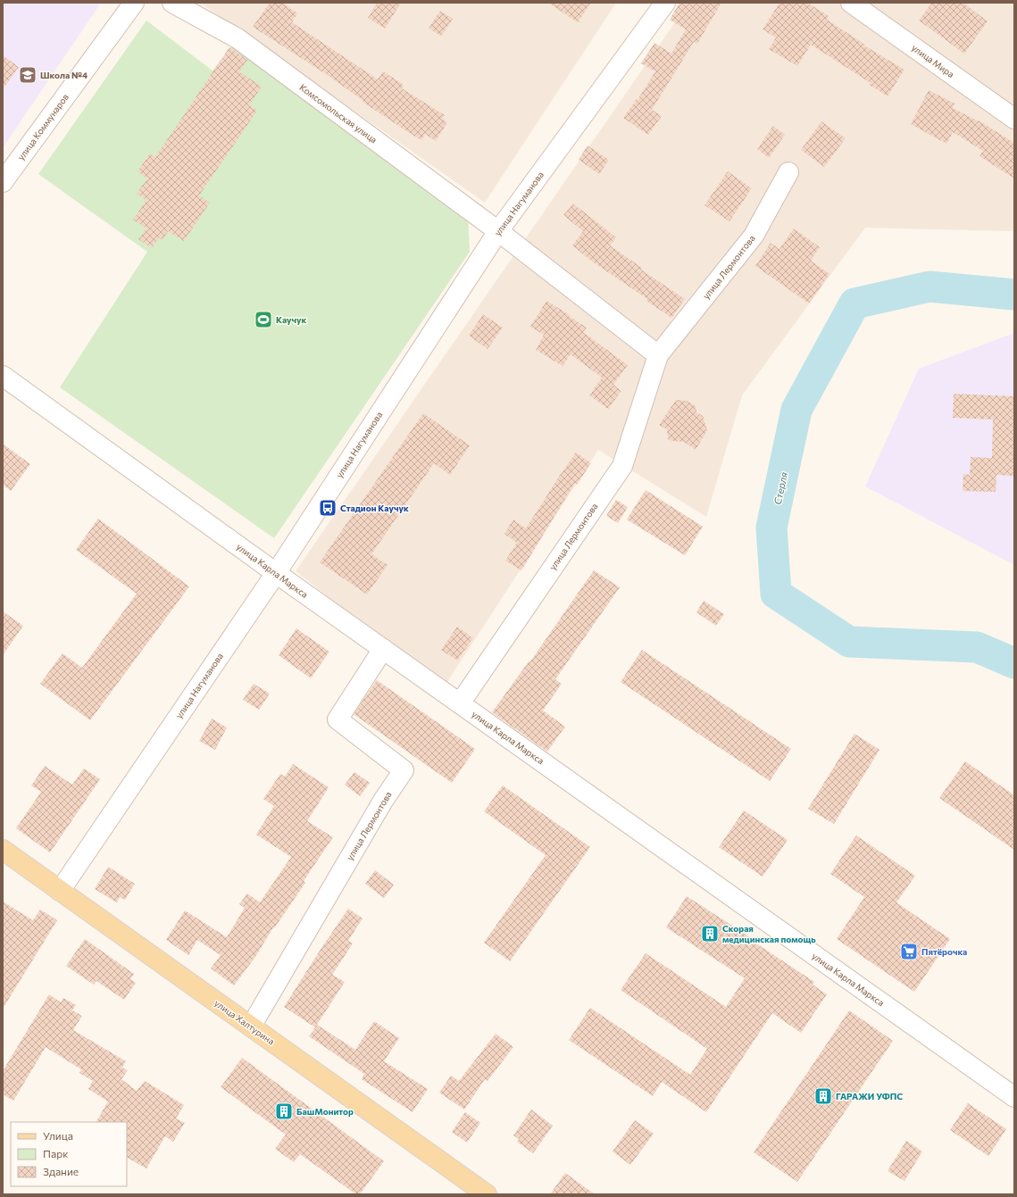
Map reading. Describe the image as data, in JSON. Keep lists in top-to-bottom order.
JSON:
{
  "streets": {
    "main road": ["улица Халтурина"],
    "street": [
      "улица Мира",
      "Комсомольская улица",
      "улица Коммунаров",
      "улица Нагуманова",
      "улица Лермонтова",
      "улица Карла Маркса"
    ]
  },
  "crossings": [
    ["Комсомольская улица", "улица Нагуманова"],
    ["улица Нагуманова", "улица Карла Маркса"],
    ["улица Нагуманова", "улица Халтурина"],
    ["улица Лермонтова", "улица Карла Маркса"],
    ["улица Лермонтова", "улица Халтурина"]
  ],
  "water": ["Стерля"],
  "places": {
    "school or university": ["Школа №4"],
    "sports": ["Каучук"],
    "bus stop": ["Стадион Каучук"],
    "building": ["Скорая медицинская помощь", "ГАРАЖИ УФПС", "БашМонитор"],
    "supermarket": ["Пятёрочка"]
  },
  "legend": ["Улица", "Парк", "Здание"]
}
